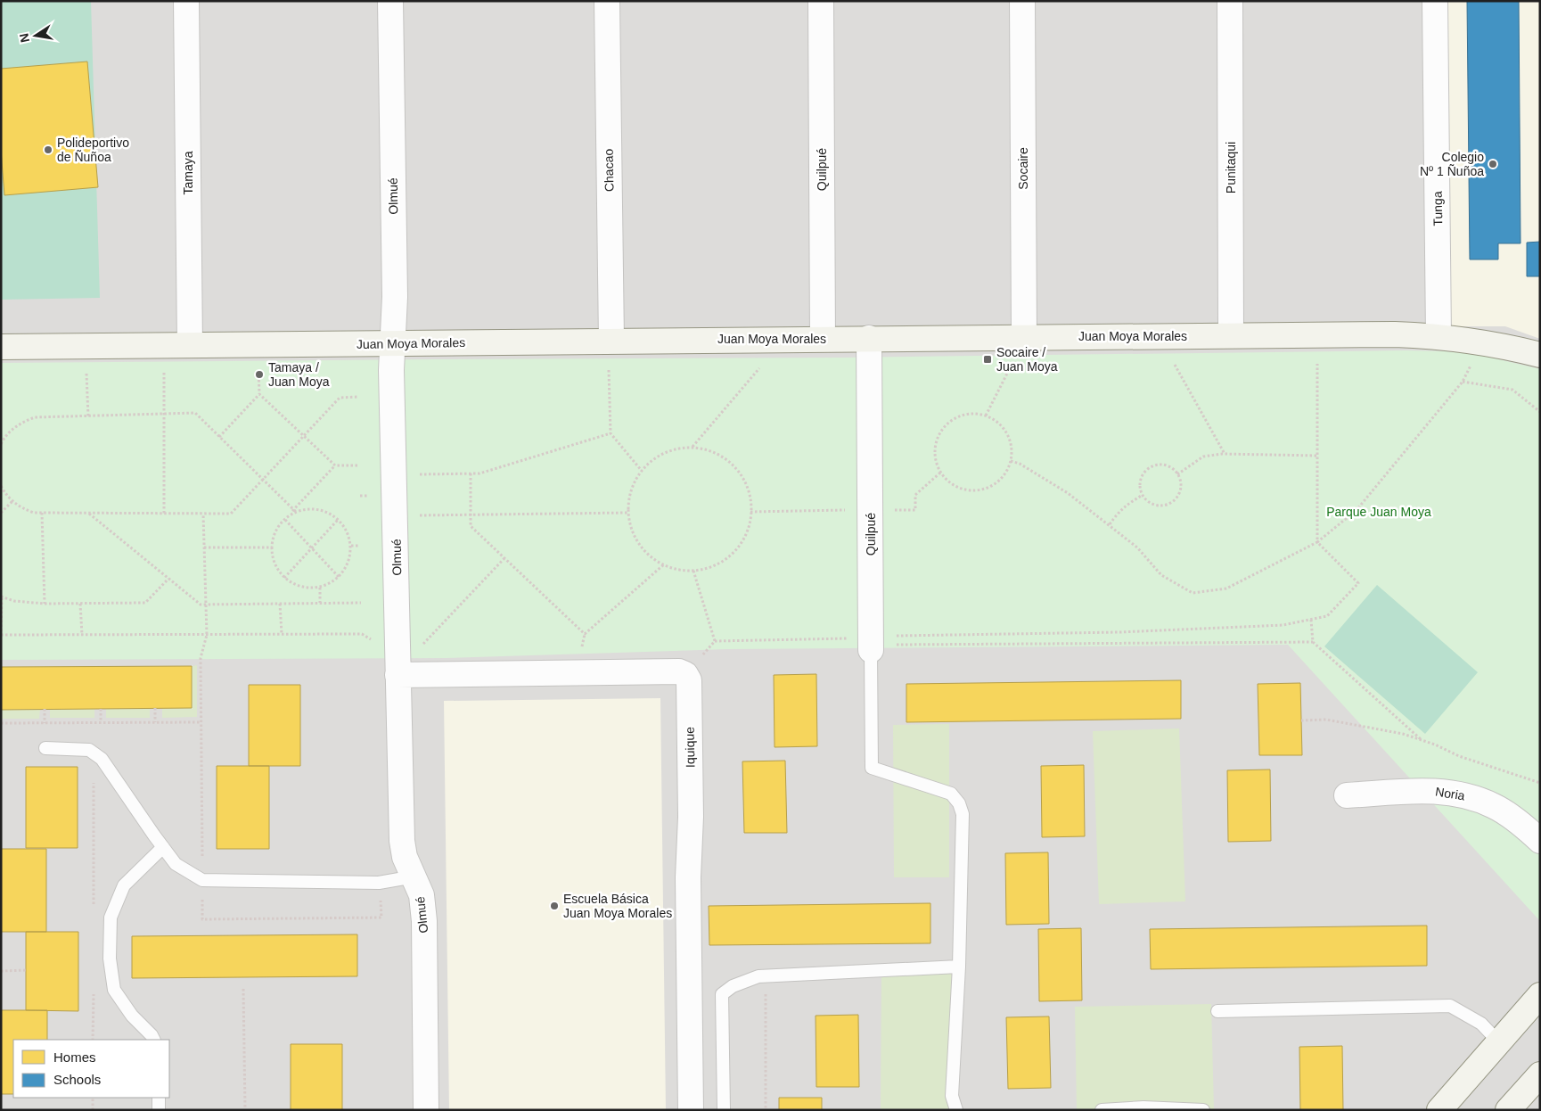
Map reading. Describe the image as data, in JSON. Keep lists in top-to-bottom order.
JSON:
{
  "streets": {
    "street": [
      "Punitaqui",
      "Socaire",
      "Quilpué",
      "Chacao",
      "Tamaya",
      "Olmué",
      "Tunga",
      "Juan Moya Morales",
      "Iquique",
      "Noria"
    ]
  },
  "crossings": [
    ["Punitaqui", "Juan Moya Morales"],
    ["Socaire", "Juan Moya Morales"],
    ["Quilpué", "Juan Moya Morales"],
    ["Chacao", "Juan Moya Morales"],
    ["Tamaya", "Juan Moya Morales"],
    ["Olmué", "Juan Moya Morales"],
    ["Tunga", "Juan Moya Morales"]
  ],
  "parks": ["Parque Juan Moya"],
  "places": {
    "other": [
      "Polideportivo de Ñuñoa",
      "Colegio Nº 1 Ñuñoa",
      "Tamaya / Juan Moya",
      "Escuela Básica Juan Moya Morales"
    ],
    "transit": ["Socaire / Juan Moya"]
  },
  "legend": ["Homes", "Schools"],
  "north": "left"
}
